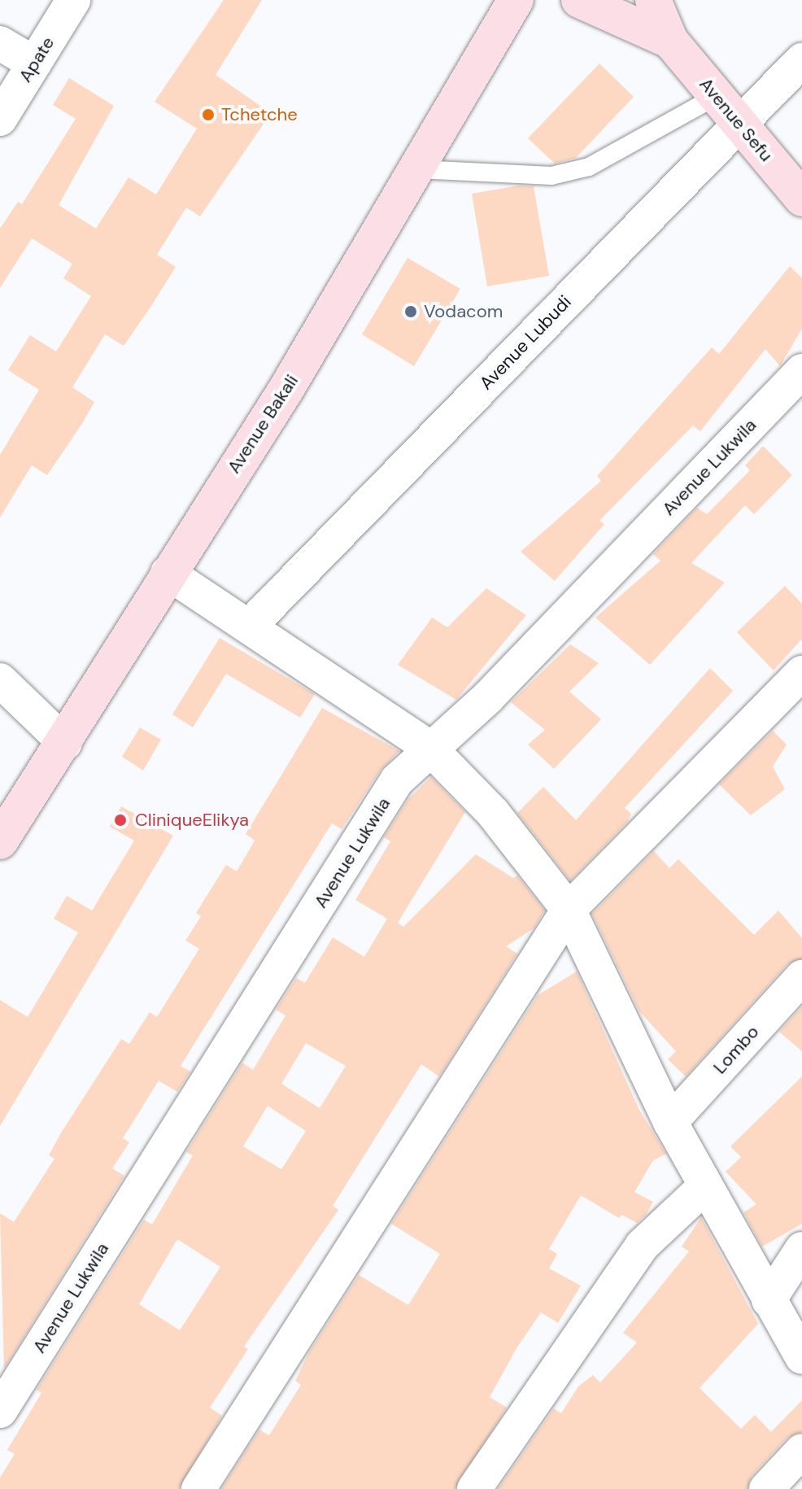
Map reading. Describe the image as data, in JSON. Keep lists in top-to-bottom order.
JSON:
{
  "streets": {
    "street": [
      "Apate",
      "Avenue Sefu",
      "Avenue Lubudi",
      "Avenue Bakali",
      "Avenue Lukwila",
      "Lombo"
    ]
  },
  "crossings": [
    ["Avenue Sefu", "Avenue Lubudi"]
  ],
  "places": ["Tchetche", "Vodacom", "CliniqueElikya"]
}
